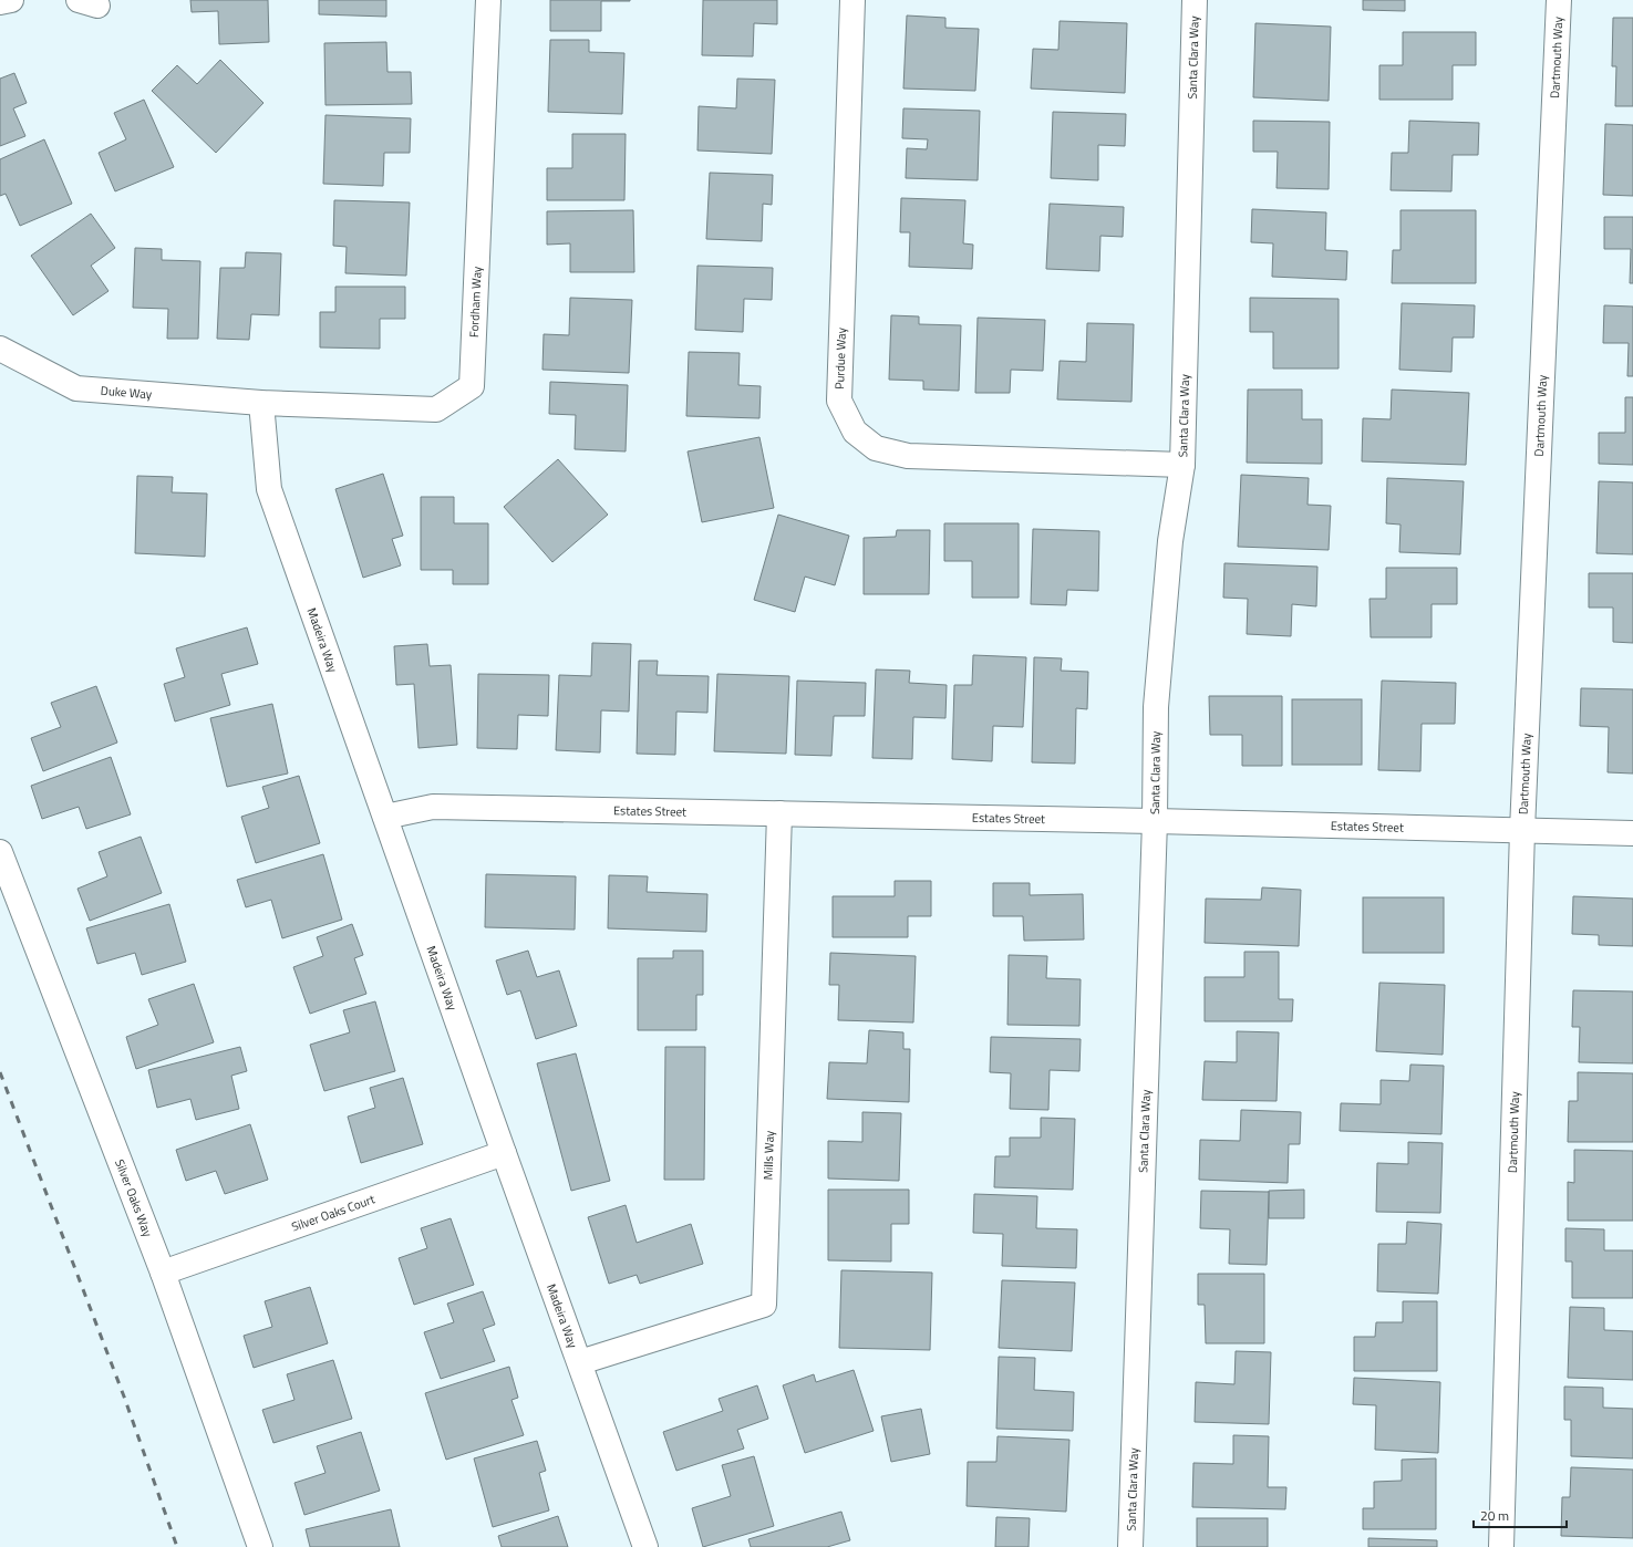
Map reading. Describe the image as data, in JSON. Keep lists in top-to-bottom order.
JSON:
{
  "streets": {
    "street": [
      "Dartmouth Way",
      "Santa Clara Way",
      "Fordham Way",
      "Purdue Way",
      "Duke Way",
      "Madeira Way",
      "Estates Street",
      "Mills Way",
      "Silver Oaks Way",
      "Silver Oaks Court"
    ]
  },
  "crossings": [
    ["Dartmouth Way", "Estates Street"],
    ["Santa Clara Way", "Purdue Way"],
    ["Santa Clara Way", "Estates Street"],
    ["Fordham Way", "Duke Way"],
    ["Fordham Way", "Madeira Way"],
    ["Duke Way", "Madeira Way"],
    ["Madeira Way", "Estates Street"],
    ["Madeira Way", "Mills Way"],
    ["Madeira Way", "Silver Oaks Court"],
    ["Estates Street", "Mills Way"],
    ["Silver Oaks Way", "Silver Oaks Court"]
  ],
  "scale_bar": "20 m"
}
